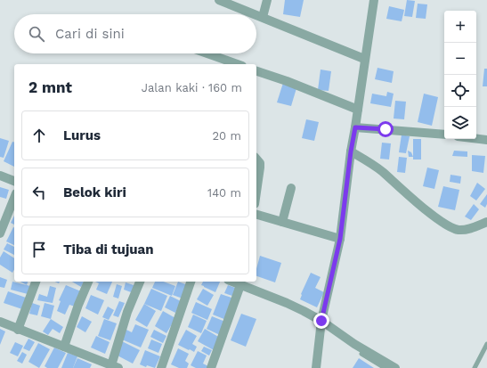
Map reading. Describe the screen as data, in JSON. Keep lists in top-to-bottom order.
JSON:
{
  "page": {
    "map_buttons": ["+", "−"],
    "search": "Cari di sini",
    "heading": ["2 mnt", "Jalan kaki · 160 m"],
    "list": [
      ["Lurus", "20 m"],
      ["Belok kiri", "140 m"],
      "Tiba di tujuan"
    ]
  }
}
